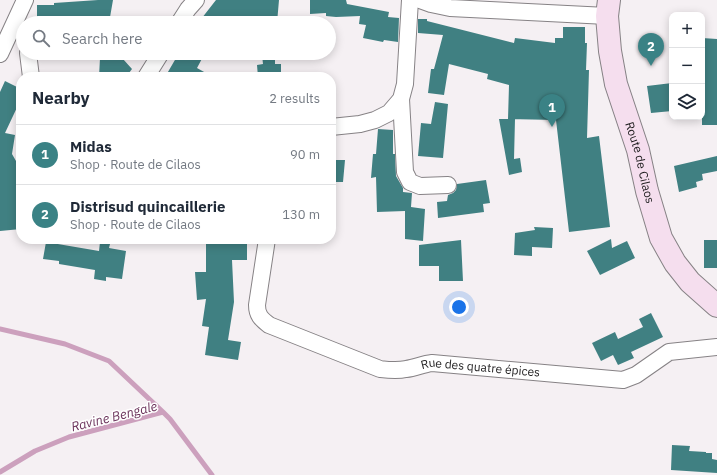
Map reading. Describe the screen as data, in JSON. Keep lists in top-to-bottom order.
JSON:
{
  "streets": {
    "main road": ["Route de Cilaos"],
    "street": ["Rue des quatre épices"]
  },
  "water": ["Ravine Bengale"],
  "page": {
    "map_buttons": ["+", "−"],
    "search": "Search here",
    "pins": ["2", "1"],
    "heading": ["Nearby", "2 results"],
    "list": [
      {
        "mark": "1",
        "name": "Midas",
        "note": "Shop · Route de Cilaos",
        "value": "90 m"
      },
      {
        "mark": "2",
        "name": "Distrisud quincaillerie",
        "note": "Shop · Route de Cilaos",
        "value": "130 m"
      }
    ]
  }
}
